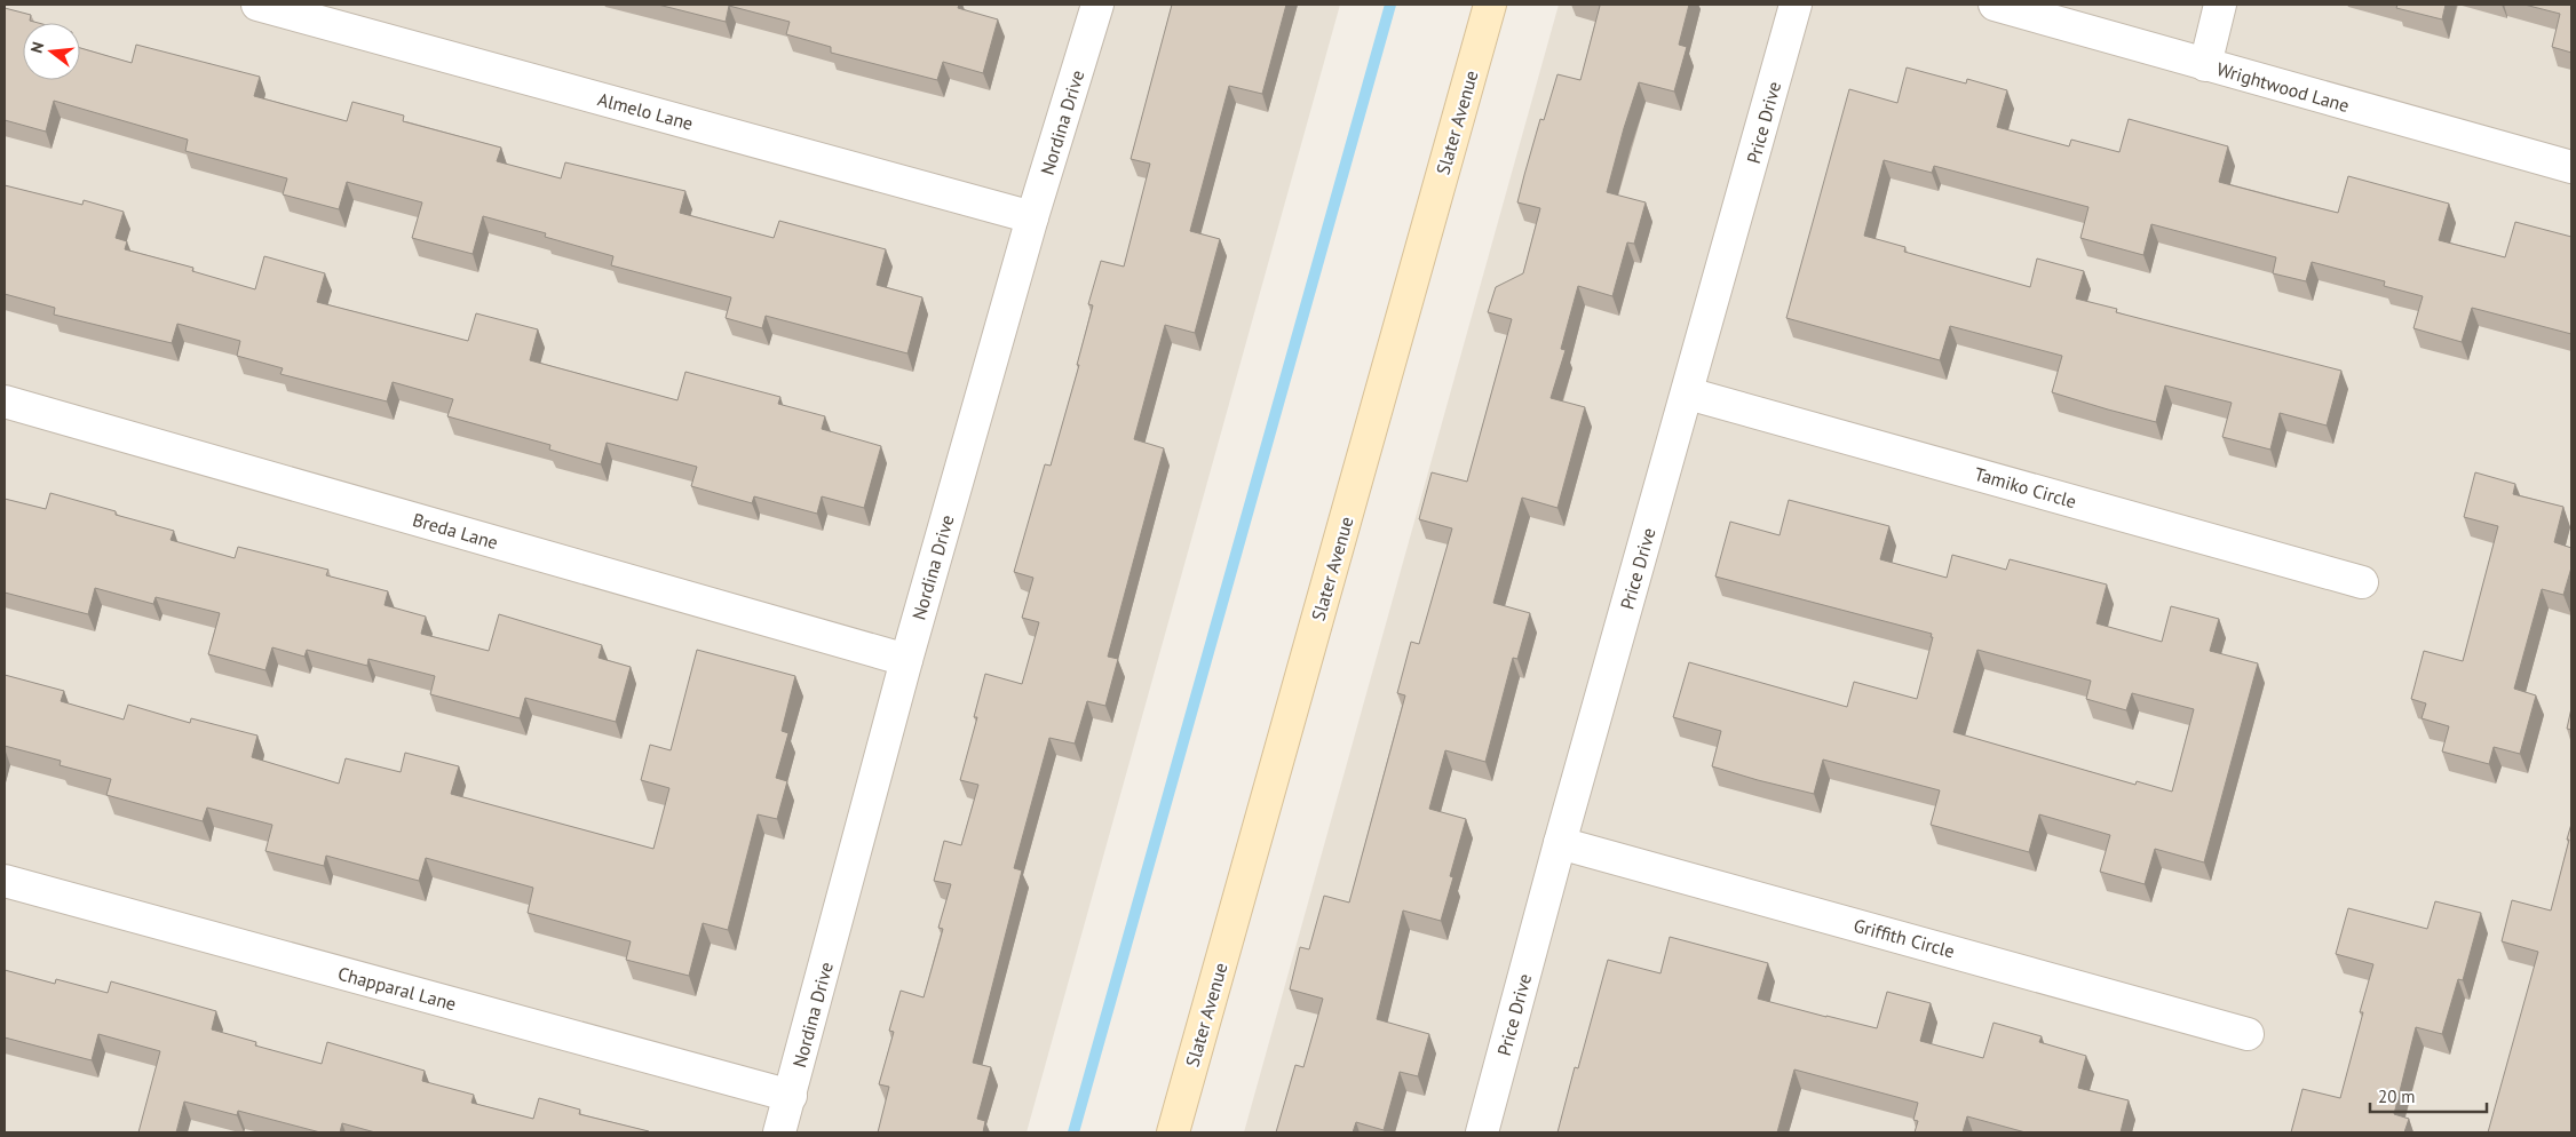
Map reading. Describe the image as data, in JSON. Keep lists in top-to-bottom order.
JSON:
{
  "streets": {
    "street": [
      "Wrightwood Lane",
      "Almelo Lane",
      "Nordina Drive",
      "Slater Avenue",
      "Price Drive",
      "Tamiko Circle",
      "Breda Lane",
      "Griffith Circle",
      "Chapparal Lane"
    ]
  },
  "crossings": [
    ["Almelo Lane", "Nordina Drive"],
    ["Nordina Drive", "Breda Lane"],
    ["Nordina Drive", "Chapparal Lane"],
    ["Price Drive", "Tamiko Circle"],
    ["Price Drive", "Griffith Circle"]
  ],
  "scale_bar": "20 m",
  "north": "left"
}
